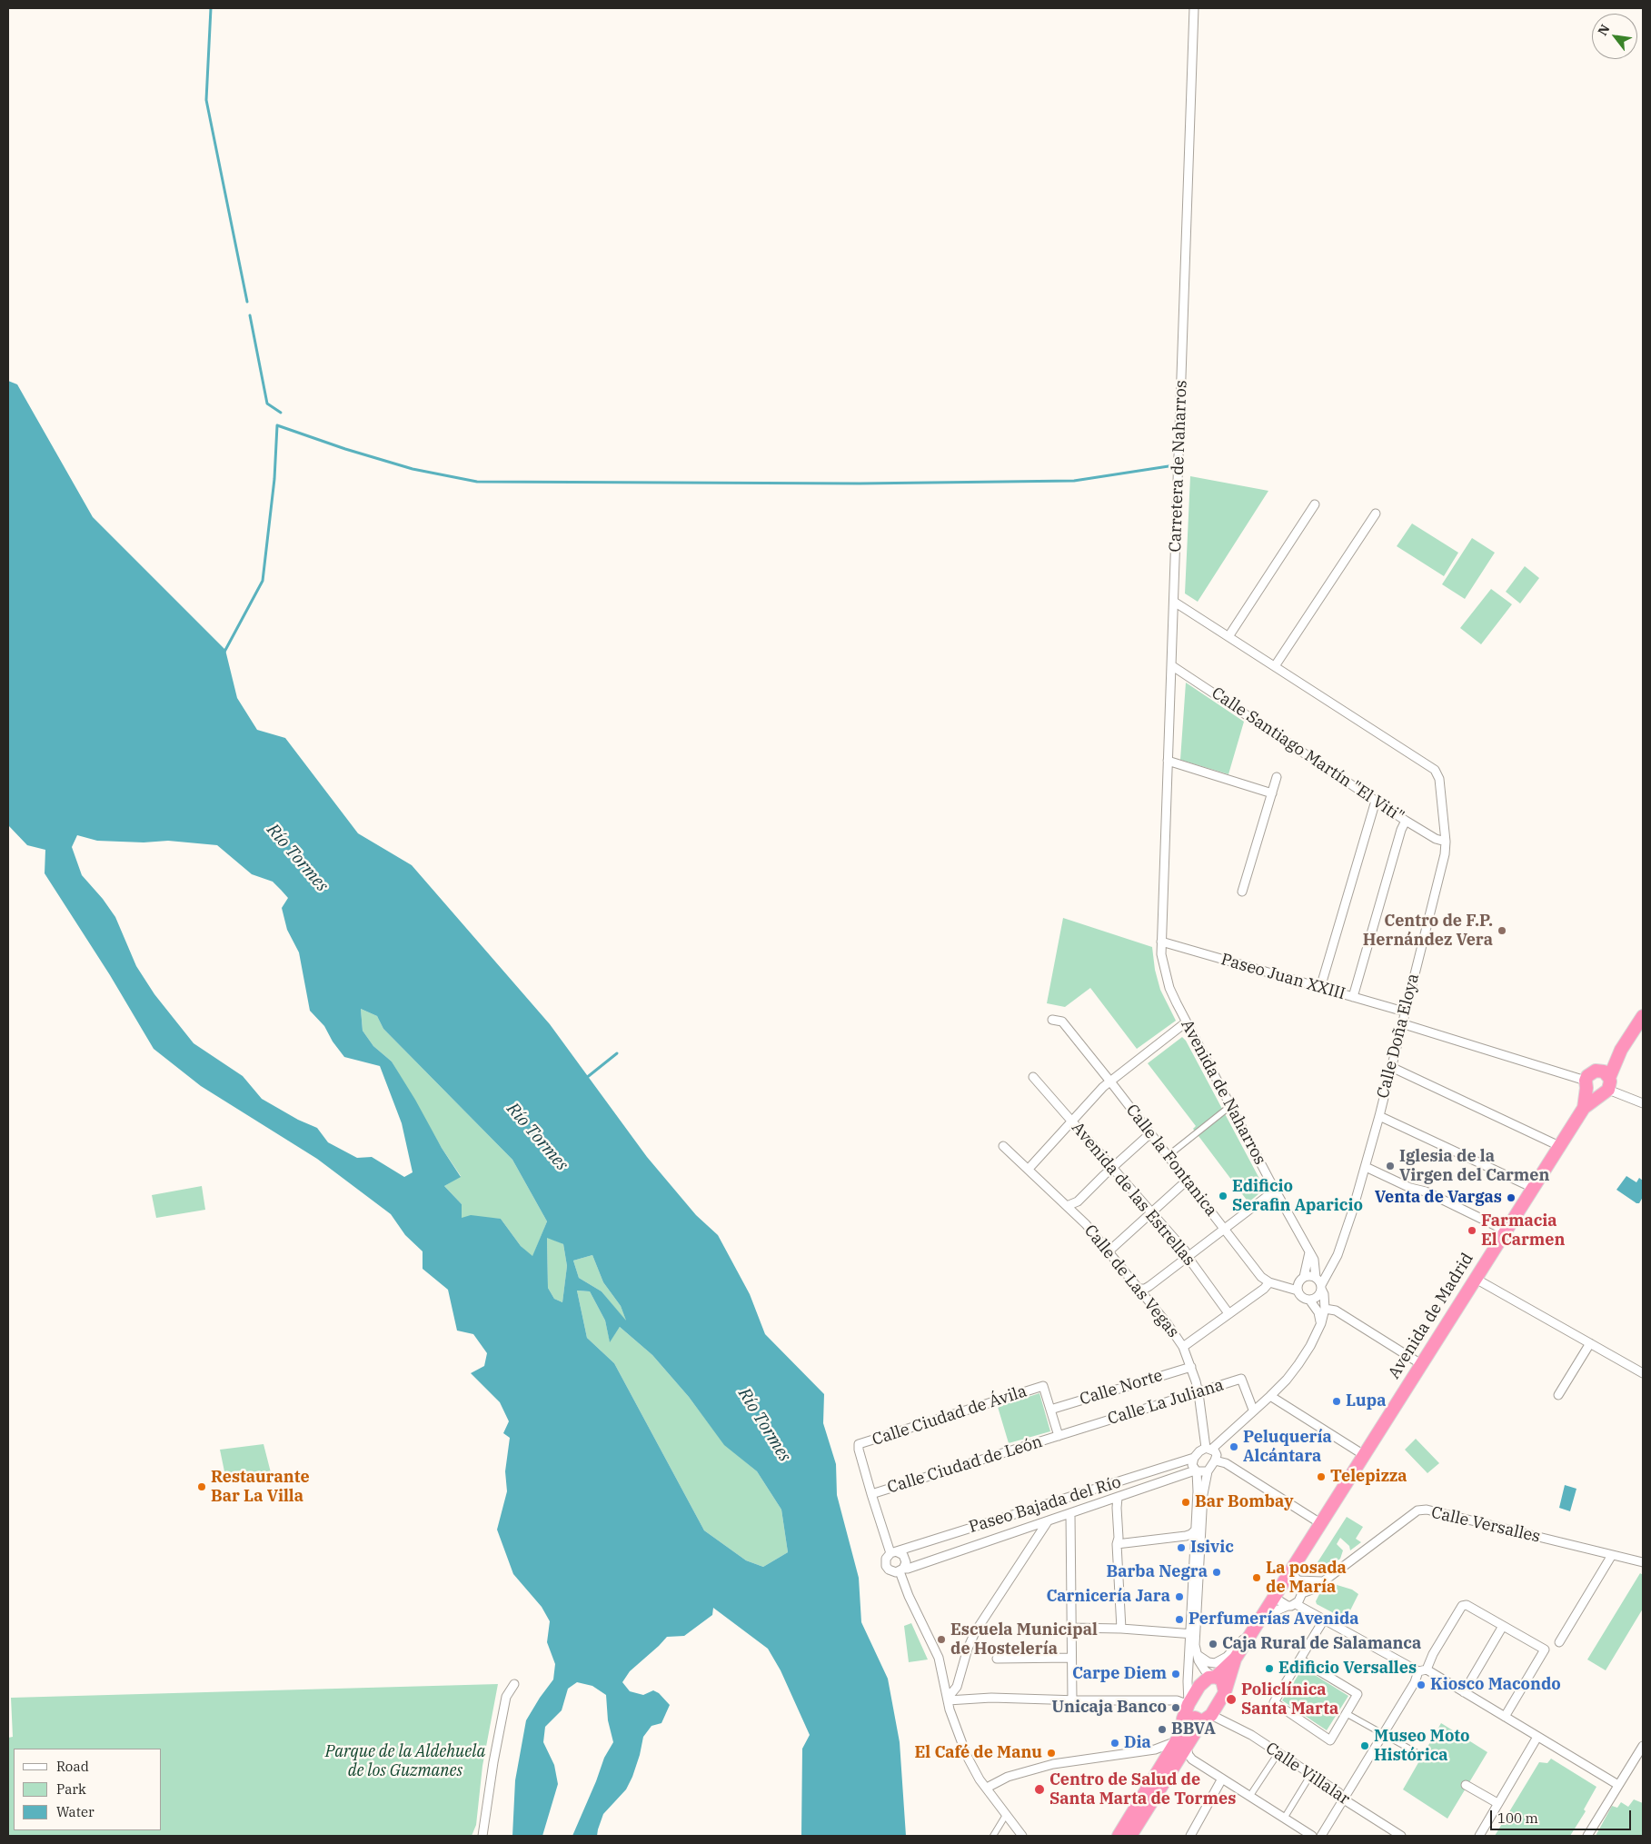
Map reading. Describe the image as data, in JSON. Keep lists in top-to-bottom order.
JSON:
{
  "streets": {
    "highway": ["Avenida de Madrid"],
    "street": [
      "Carretera de Naharros",
      "Calle Santiago Martín \"El Viti\"",
      "Paseo Juan XXIII",
      "Calle Doña Eloya",
      "Avenida de Naharros",
      "Calle la Fontanica",
      "Avenida de las Estrellas",
      "Calle de Las Vegas",
      "Calle Norte",
      "Calle La Juliana",
      "Calle Ciudad de Ávila",
      "Calle Ciudad de León",
      "Paseo Bajada del Río",
      "Calle Versalles",
      "Calle Villalar"
    ]
  },
  "crossings": [
    ["Carretera de Naharros", "Calle Santiago Martín \"El Viti\""],
    ["Carretera de Naharros", "Avenida de Naharros"],
    ["Calle Santiago Martín \"El Viti\"", "Calle Doña Eloya"],
    ["Paseo Juan XXIII", "Calle Doña Eloya"],
    ["Paseo Juan XXIII", "Avenida de Naharros"],
    ["Calle Doña Eloya", "Avenida de Naharros"],
    ["Calle Doña Eloya", "Calle la Fontanica"],
    ["Avenida de Naharros", "Calle la Fontanica"],
    ["Calle de Las Vegas", "Calle Norte"],
    ["Calle de Las Vegas", "Calle La Juliana"],
    ["Calle de Las Vegas", "Paseo Bajada del Río"],
    ["Avenida de Madrid", "Calle Villalar"],
    ["Calle Norte", "Calle Ciudad de Ávila"],
    ["Calle La Juliana", "Calle Ciudad de León"],
    ["Calle Ciudad de Ávila", "Calle Ciudad de León"]
  ],
  "water": ["Río Tormes"],
  "parks": ["Parque de la Aldehuela de los Guzmanes"],
  "places": [
    "Centro de F.P. Hernández Vera",
    "Iglesia de la Virgen del Carmen",
    "Edificio Serafin Aparicio",
    "Venta de Vargas",
    "Farmacia El Carmen",
    "Lupa",
    "Peluquería Alcántara",
    "Telepizza",
    "Restaurante Bar La Villa",
    "Bar Bombay",
    "Isivic",
    "Barba Negra",
    "La posada de María",
    "Carnicería Jara",
    "Perfumerías Avenida",
    "Escuela Municipal de Hostelería",
    "Caja Rural de Salamanca",
    "Edificio Versalles",
    "Carpe Diem",
    "Kiosco Macondo",
    "Policlínica Santa Marta",
    "Unicaja Banco",
    "BBVA",
    "Dia",
    "Museo Moto Histórica",
    "El Café de Manu",
    "Centro de Salud de Santa Marta de Tormes"
  ],
  "legend": ["Road", "Park", "Water"],
  "scale_bar": "100 m",
  "north": "top left"
}
